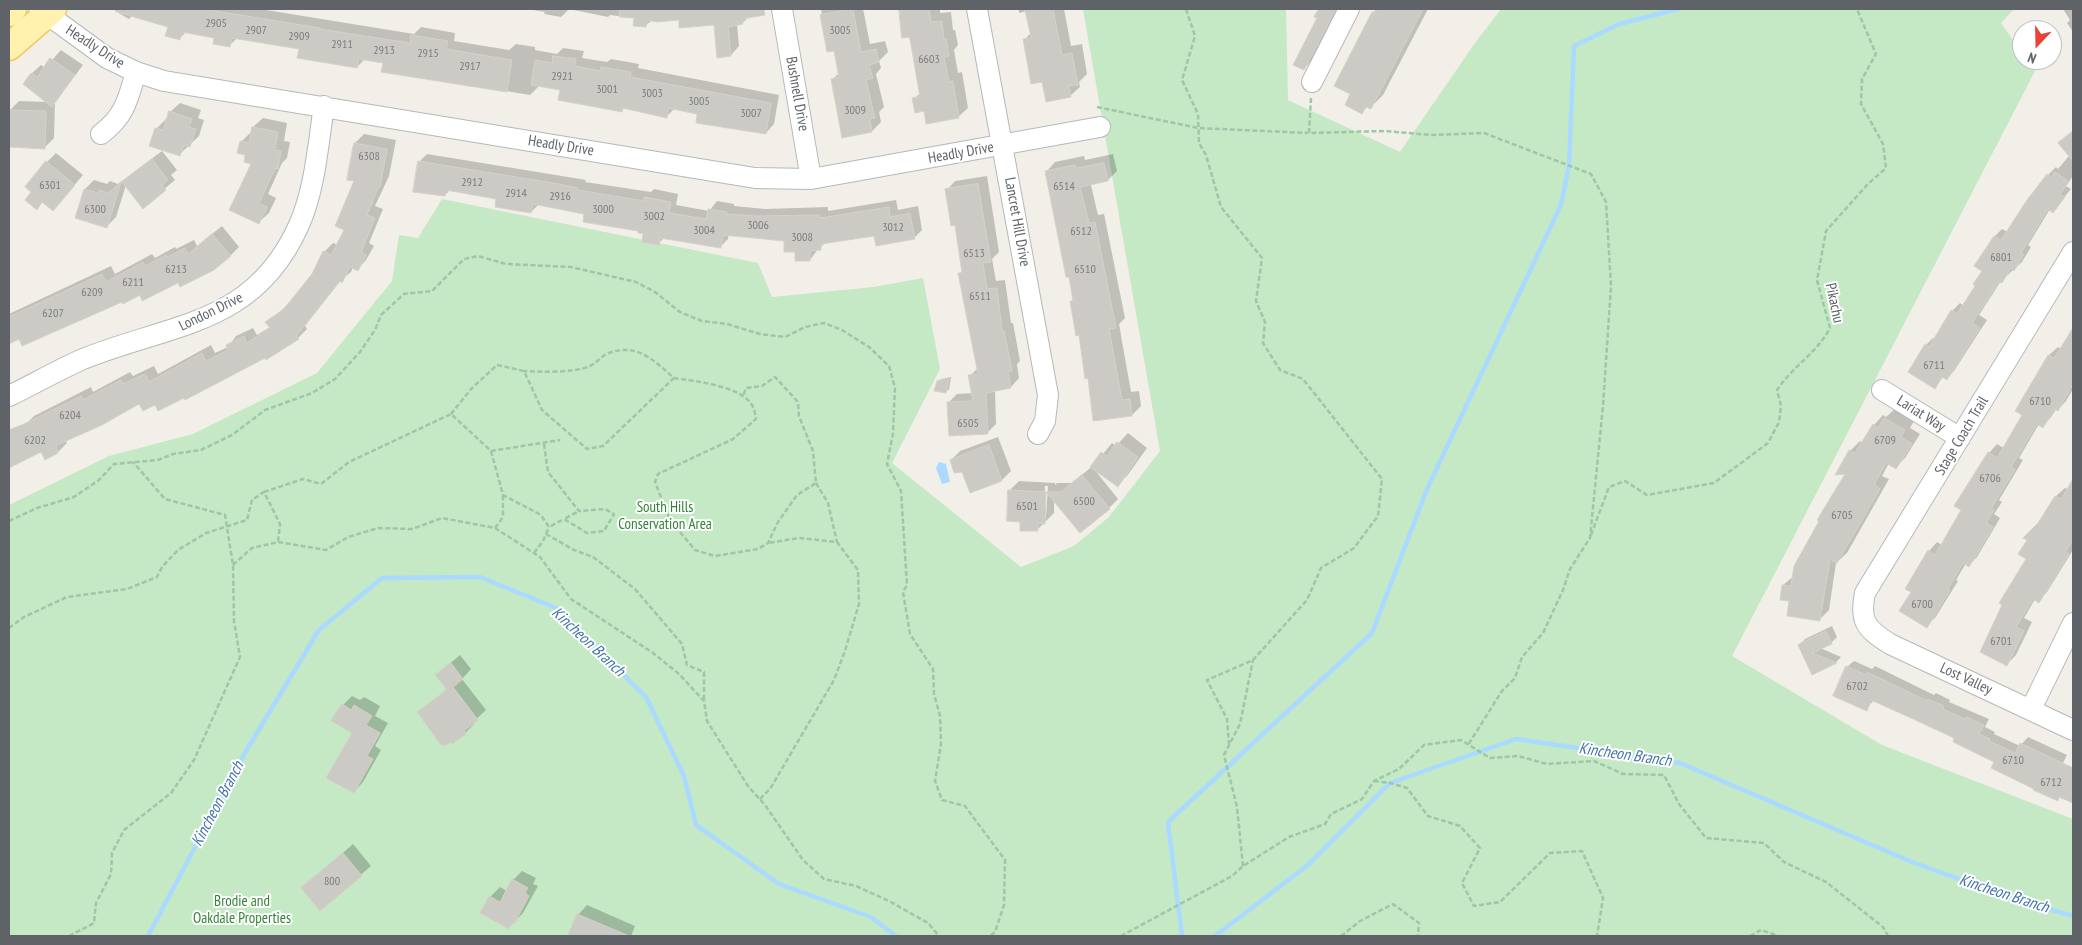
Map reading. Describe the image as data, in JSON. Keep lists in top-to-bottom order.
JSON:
{
  "streets": {
    "street": [
      "Headly Drive",
      "Bushnell Drive",
      "Lancret Hill Drive",
      "London Drive",
      "Lariat Way",
      "Stage Coach Trail",
      "Lost Valley"
    ],
    "path": ["Pikachu"]
  },
  "crossings": [
    ["Headly Drive", "Bushnell Drive"],
    ["Headly Drive", "Lancret Hill Drive"],
    ["Headly Drive", "London Drive"],
    ["Lariat Way", "Stage Coach Trail"],
    ["Stage Coach Trail", "Lost Valley"]
  ],
  "water": ["Kincheon Branch"],
  "parks": ["South Hills Conservation Area", "Brodie and Oakdale Properties"],
  "house_numbers": [
    "2905",
    "2907",
    "3005",
    "2909",
    "2911",
    "2913",
    "2915",
    "6603",
    "2917",
    "2921",
    "3001",
    "3003",
    "3005",
    "3009",
    "3007",
    "6308",
    "2912",
    "6301",
    "6514",
    "2914",
    "2916",
    "6300",
    "3000",
    "3002",
    "3006",
    "3012",
    "3004",
    "6512",
    "3008",
    "6513",
    "6801",
    "6213",
    "6510",
    "6211",
    "6209",
    "6511",
    "6207",
    "6711",
    "6710",
    "6204",
    "6505",
    "6202",
    "6709",
    "6706",
    "6500",
    "6501",
    "6705",
    "6700",
    "6701",
    "6702",
    "6710",
    "6712",
    "800"
  ],
  "north": "bottom"
}
